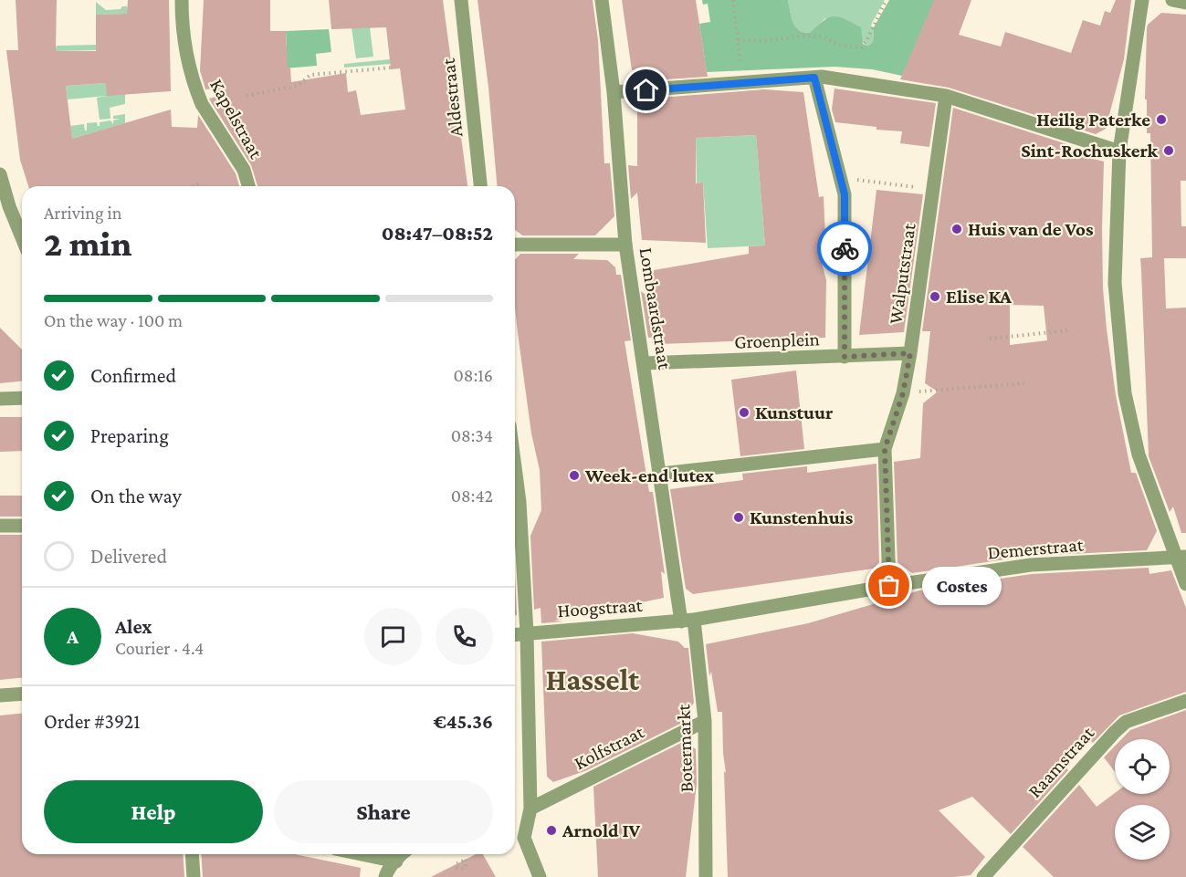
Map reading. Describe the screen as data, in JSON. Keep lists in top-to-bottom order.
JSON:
{
  "streets": {
    "street": [
      "Aldestraat",
      "Kapelstraat",
      "Walputstraat",
      "Lombaardstraat",
      "Groenplein",
      "Demerstraat",
      "Hoogstraat",
      "Kolfstraat",
      "Botermarkt",
      "Raamstraat"
    ]
  },
  "crossings": [
    ["Walputstraat", "Groenplein"],
    ["Walputstraat", "Demerstraat"],
    ["Lombaardstraat", "Groenplein"],
    ["Lombaardstraat", "Demerstraat"],
    ["Lombaardstraat", "Hoogstraat"],
    ["Lombaardstraat", "Botermarkt"],
    ["Demerstraat", "Hoogstraat"],
    ["Demerstraat", "Botermarkt"],
    ["Hoogstraat", "Botermarkt"],
    ["Kolfstraat", "Botermarkt"]
  ],
  "districts": ["Hasselt"],
  "places": [
    "Heilig Paterke",
    "Sint-Rochuskerk",
    "Huis van de Vos",
    "Elise KA",
    "Kunstuur",
    "Week-end lutex",
    "Kunstenhuis",
    "Costes",
    "Arnold IV"
  ],
  "page": {
    "heading": ["2 min", "Arriving in", "08:47–08:52"],
    "panel": [
      "Alex",
      "Courier · 4.4",
      "Order #3921",
      "€45.36"
    ],
    "bar": "On the way · 100 m",
    "list": [
      ["Confirmed", "08:16"],
      ["Preparing", "08:34"],
      ["On the way", "08:42"],
      "Delivered"
    ],
    "bubble": "Costes",
    "round": "A",
    "buttons": ["Help", "Share"]
  }
}
